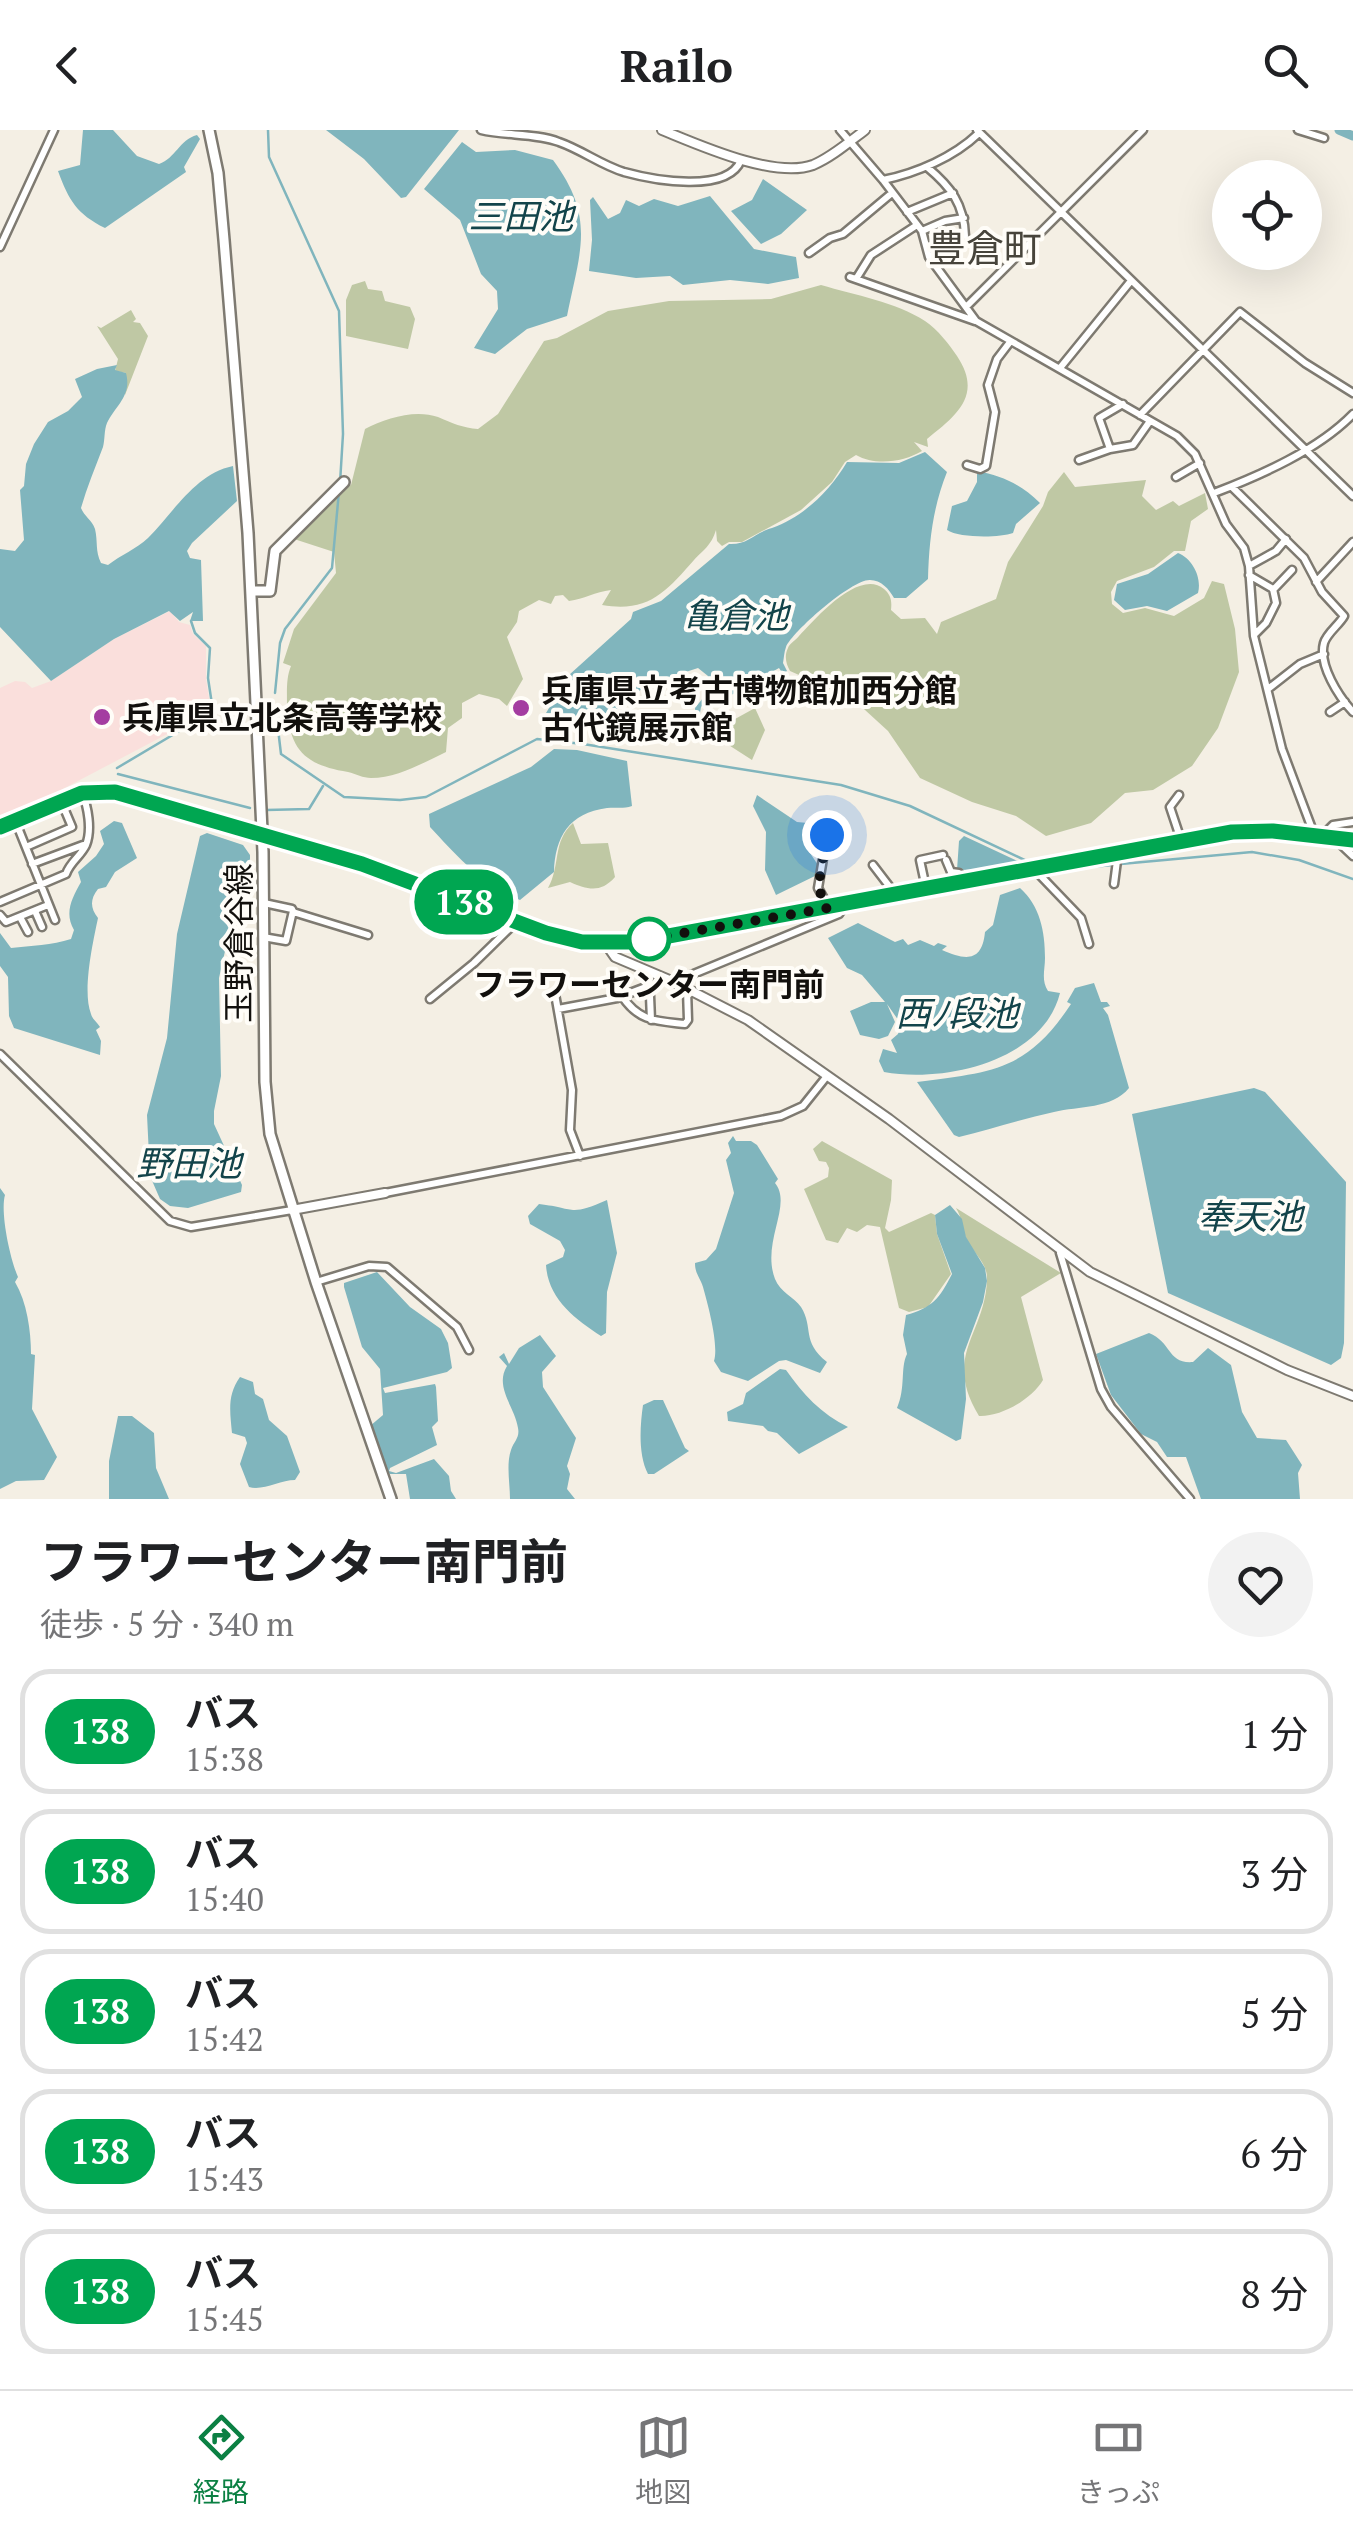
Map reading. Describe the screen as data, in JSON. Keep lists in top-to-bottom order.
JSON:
{
  "streets": {
    "main road": ["玉野倉谷線"]
  },
  "districts": ["豊倉町"],
  "water": [
    "三田池",
    "亀倉池",
    "西ﾉ段池",
    "野田池",
    "奉天池"
  ],
  "places": ["兵庫県立考古博物館加西分館 古代鏡展示館", "兵庫県立北条高等学校", "フラワーセンター南門前"],
  "lines": ["bus line 138"],
  "page": {
    "header": "Railo",
    "on_map": "138",
    "heading": ["フラワーセンター南門前", "徒歩 · 5 分 · 340 m"],
    "list": [
      {
        "mark": "138",
        "name": "バス",
        "note": "15:38",
        "value": "1 分"
      },
      {
        "mark": "138",
        "name": "バス",
        "note": "15:40",
        "value": "3 分"
      },
      {
        "mark": "138",
        "name": "バス",
        "note": "15:42",
        "value": "5 分"
      },
      {
        "mark": "138",
        "name": "バス",
        "note": "15:43",
        "value": "6 分"
      },
      {
        "mark": "138",
        "name": "バス",
        "note": "15:45",
        "value": "8 分"
      }
    ],
    "tabs": ["経路", "地図", "きっぷ"]
  }
}
